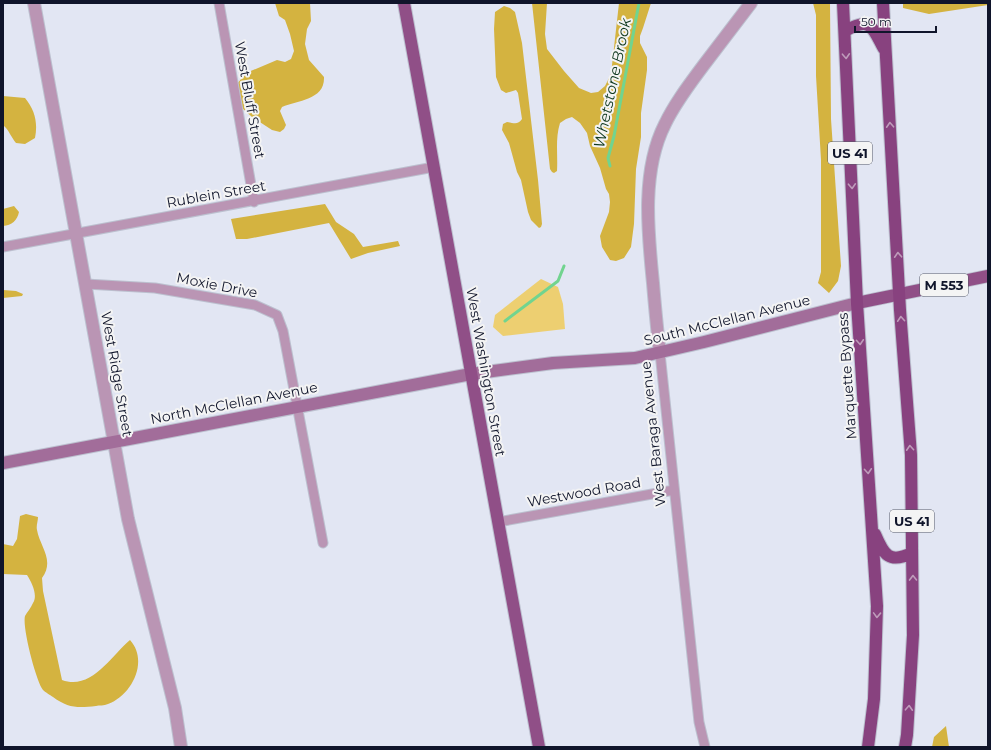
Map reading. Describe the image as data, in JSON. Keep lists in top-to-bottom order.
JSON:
{
  "streets": {
    "highway": ["US 41", "Marquette Bypass"],
    "main road": [
      "M 553",
      "South McClellan Avenue",
      "West Washington Street",
      "North McClellan Avenue"
    ],
    "street": [
      "West Bluff Street",
      "Rublein Street",
      "Moxie Drive",
      "West Ridge Street",
      "West Baraga Avenue",
      "Westwood Road"
    ]
  },
  "crossings": [
    ["West Bluff Street", "Rublein Street"],
    ["US 41", "South McClellan Avenue"],
    ["Rublein Street", "West Washington Street"],
    ["Rublein Street", "West Ridge Street"],
    ["Moxie Drive", "West Ridge Street"],
    ["Moxie Drive", "North McClellan Avenue"],
    ["South McClellan Avenue", "West Washington Street"],
    ["South McClellan Avenue", "Marquette Bypass"],
    ["South McClellan Avenue", "North McClellan Avenue"],
    ["South McClellan Avenue", "West Baraga Avenue"],
    ["West Washington Street", "North McClellan Avenue"],
    ["West Washington Street", "Westwood Road"],
    ["West Ridge Street", "North McClellan Avenue"],
    ["West Baraga Avenue", "Westwood Road"]
  ],
  "water": ["Whetstone Brook"],
  "scale_bar": "50 m"
}
